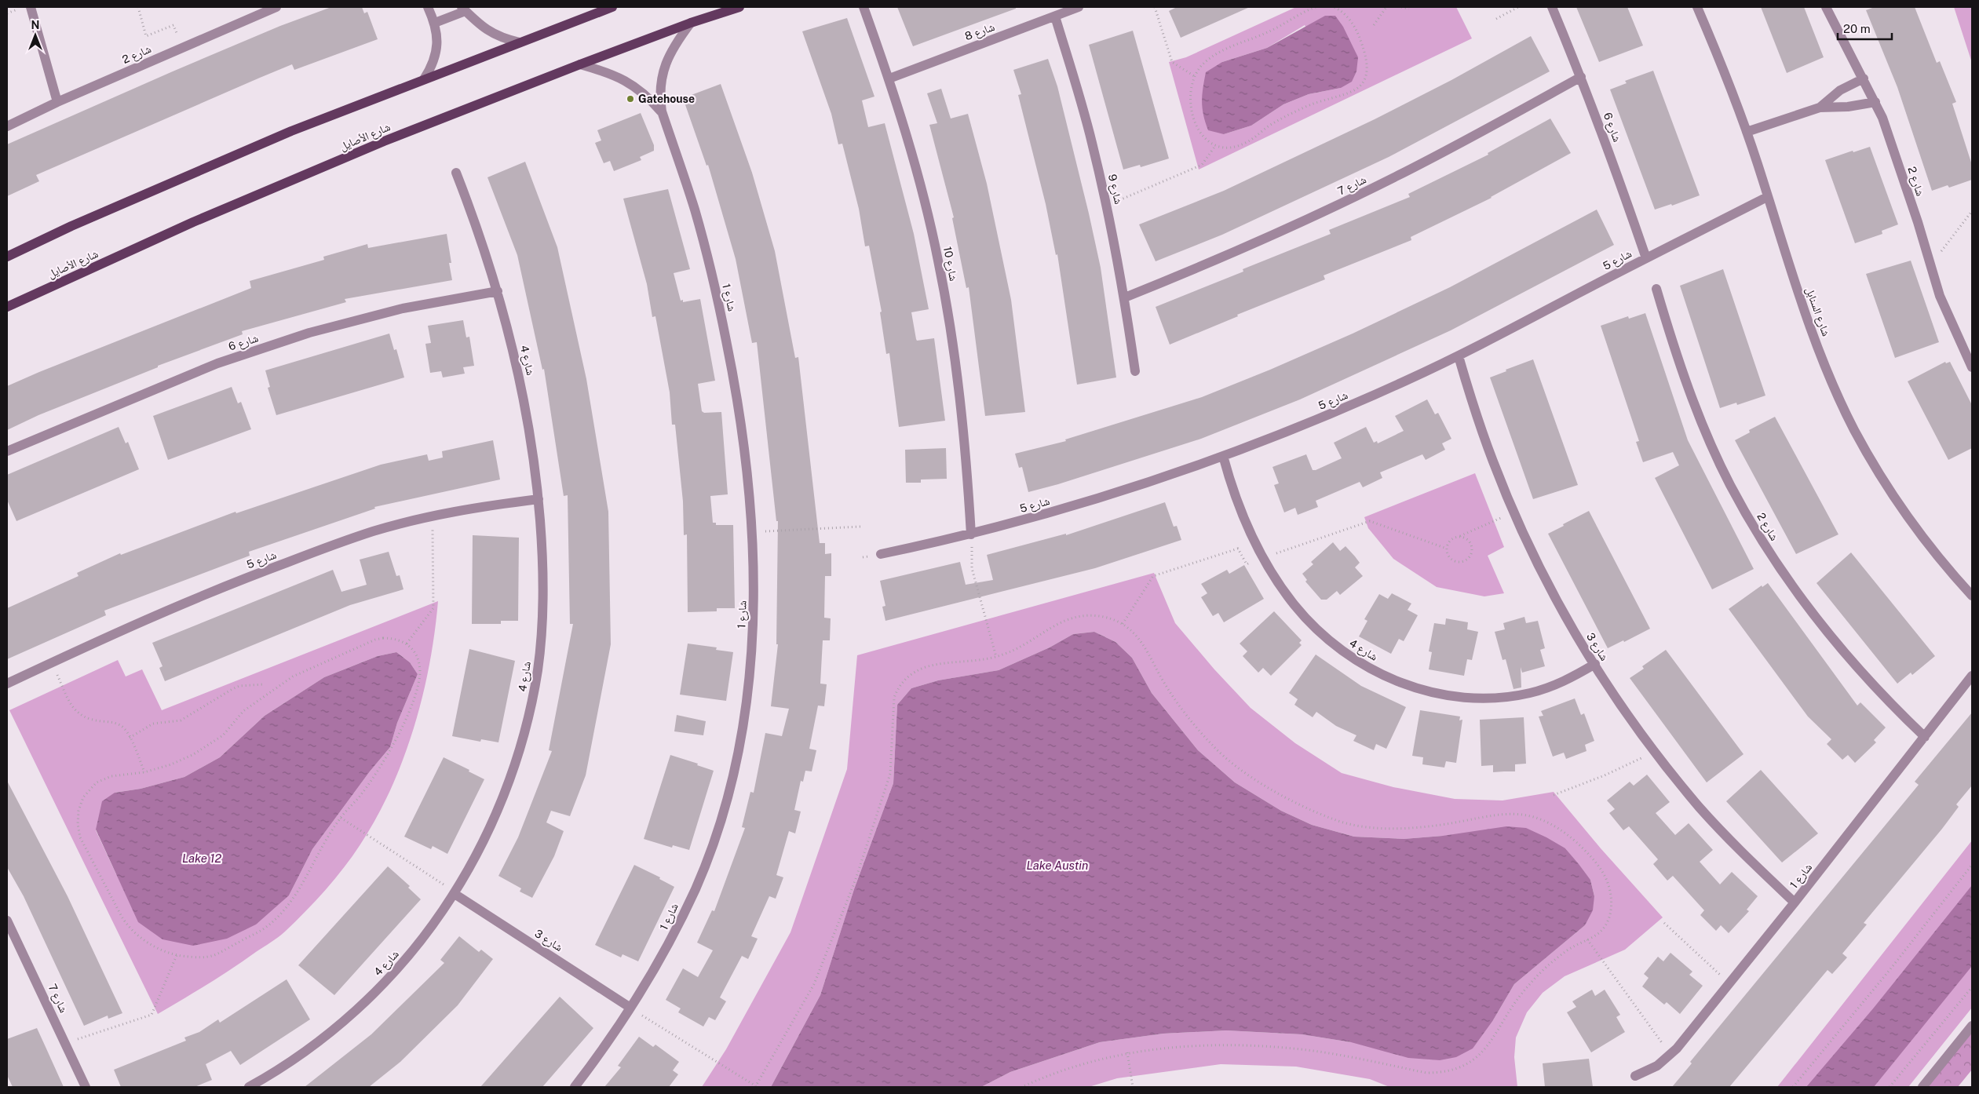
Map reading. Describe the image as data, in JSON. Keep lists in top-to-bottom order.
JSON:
{
  "streets": {
    "main road": ["شارع الأصايل"],
    "street": [
      "شارع 8",
      "شارع 2",
      "شارع 6",
      "شارع 7",
      "شارع 9",
      "شارع 5",
      "شارع 10",
      "شارع 1",
      "شارع السنابل",
      "شارع 4",
      "شارع 3"
    ]
  },
  "crossings": [
    ["شارع 8", "شارع 9"],
    ["شارع 8", "شارع 10"],
    ["شارع 2", "شارع 1"],
    ["شارع 6", "شارع 7"],
    ["شارع 6", "شارع 5"],
    ["شارع 6", "شارع 4"],
    ["شارع الأصايل", "شارع 1"],
    ["شارع 7", "شارع 9"],
    ["شارع 5", "شارع 10"],
    ["شارع 5", "شارع السنابل"],
    ["شارع 5", "شارع 4"],
    ["شارع 5", "شارع 3"],
    ["شارع 1", "شارع 3"],
    ["شارع 4", "شارع 3"]
  ],
  "water": ["Lake 12", "Lake Austin"],
  "places": ["Gatehouse"],
  "scale_bar": "20 m",
  "north": "top"
}
